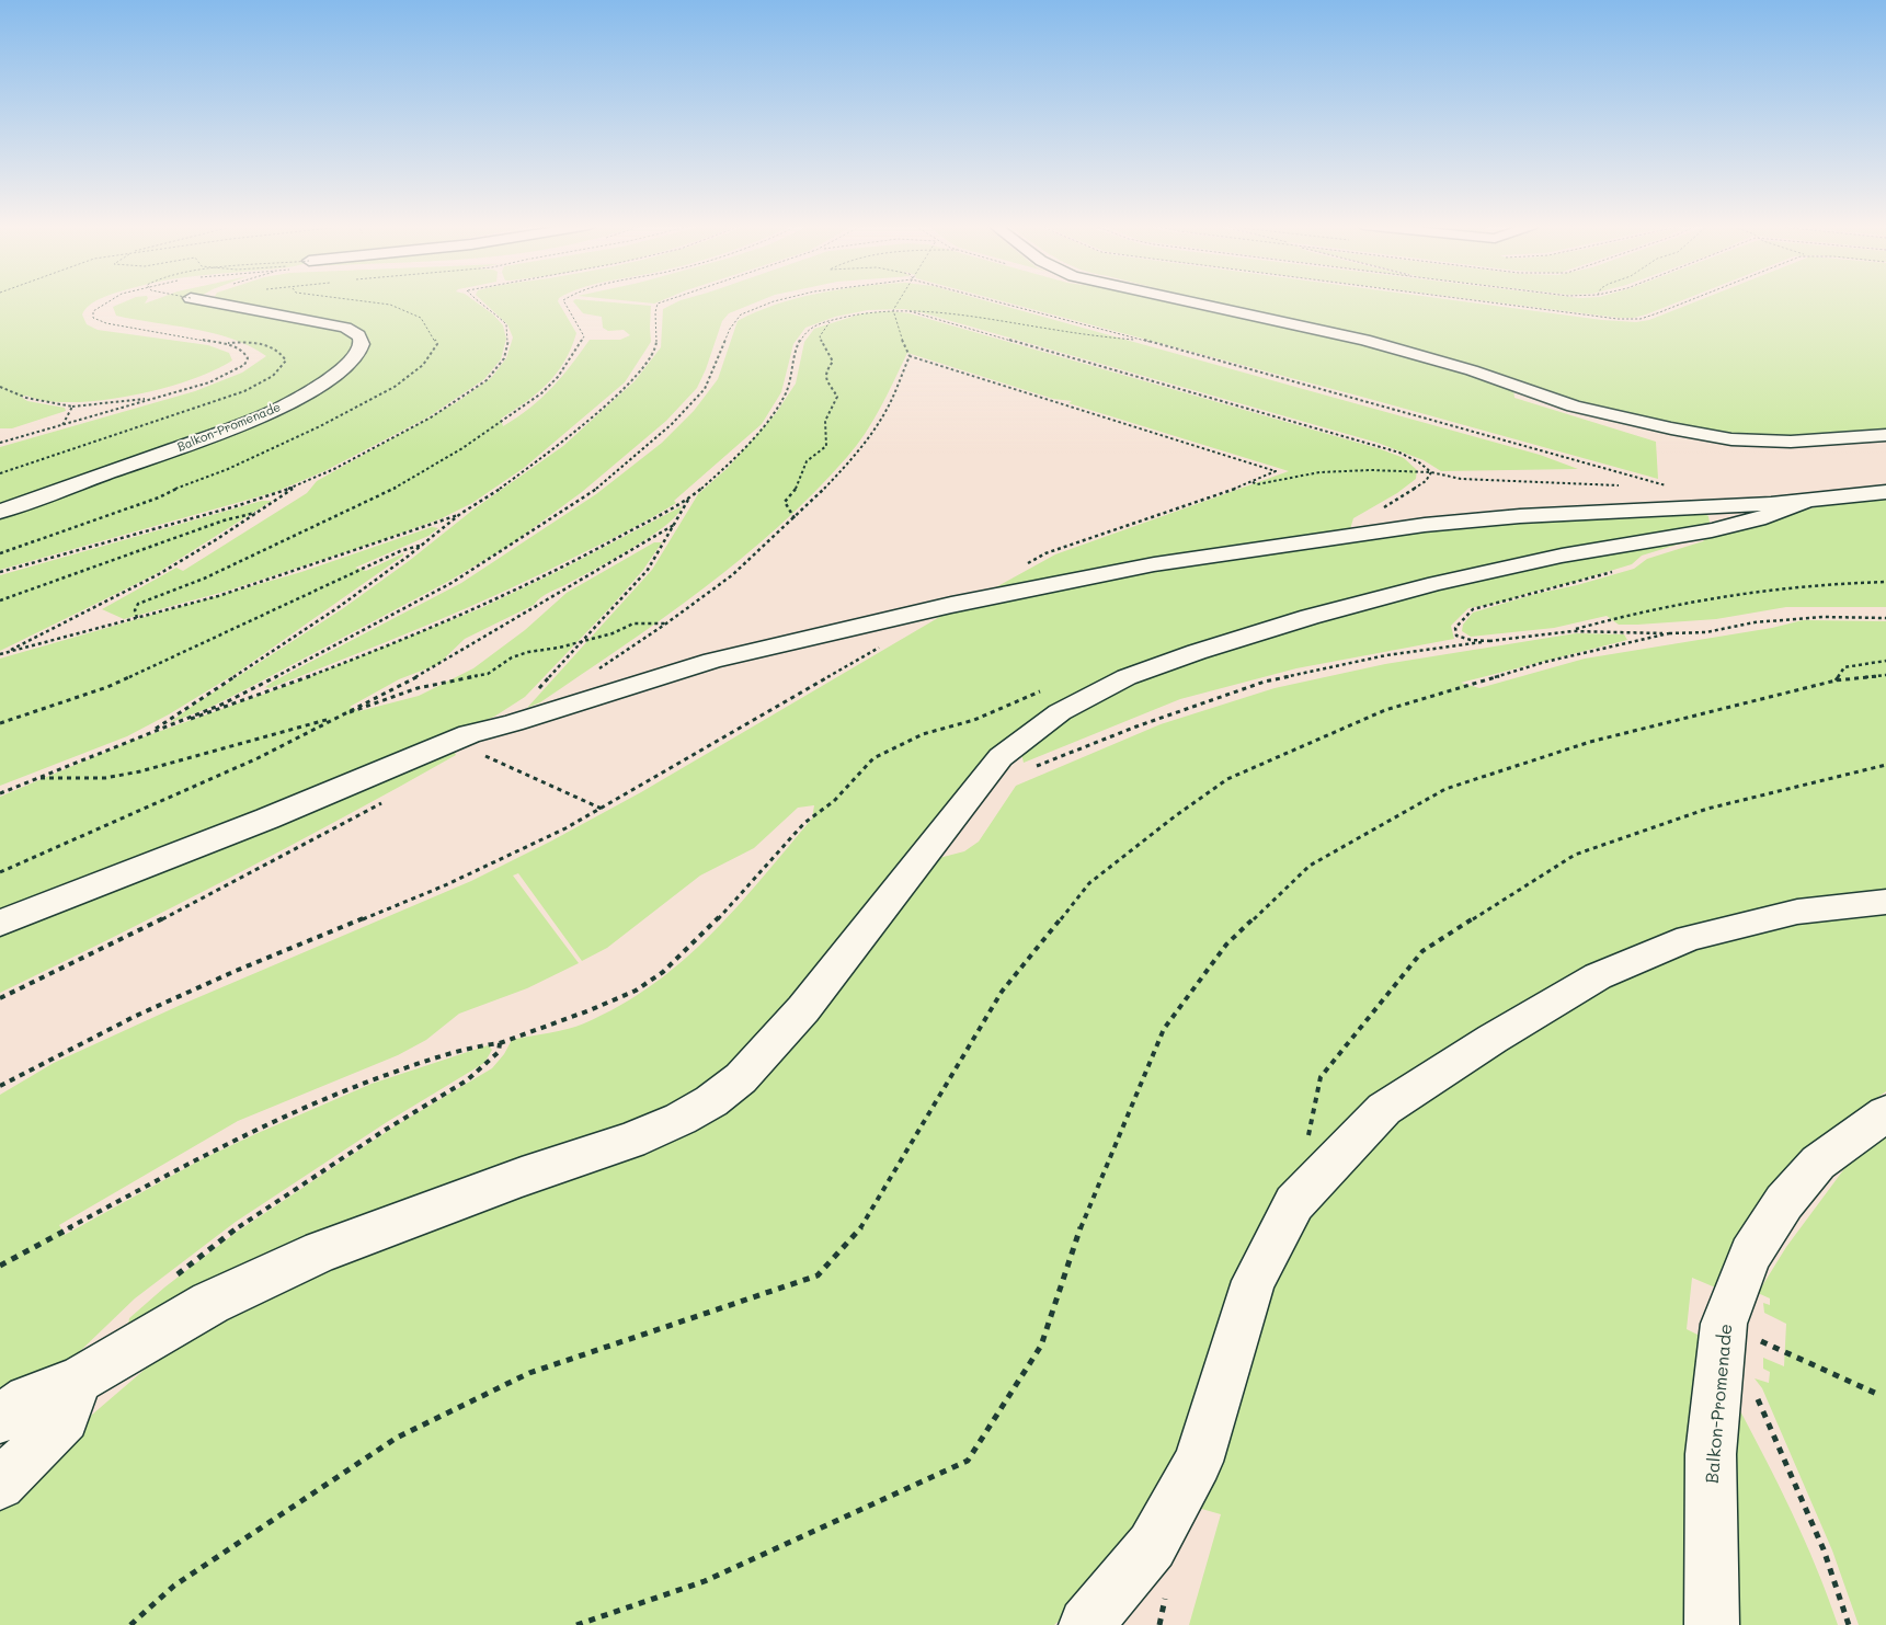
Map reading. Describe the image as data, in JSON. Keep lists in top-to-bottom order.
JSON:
{
  "streets": {
    "lane": ["Balkon-Promenade"]
  }
}
